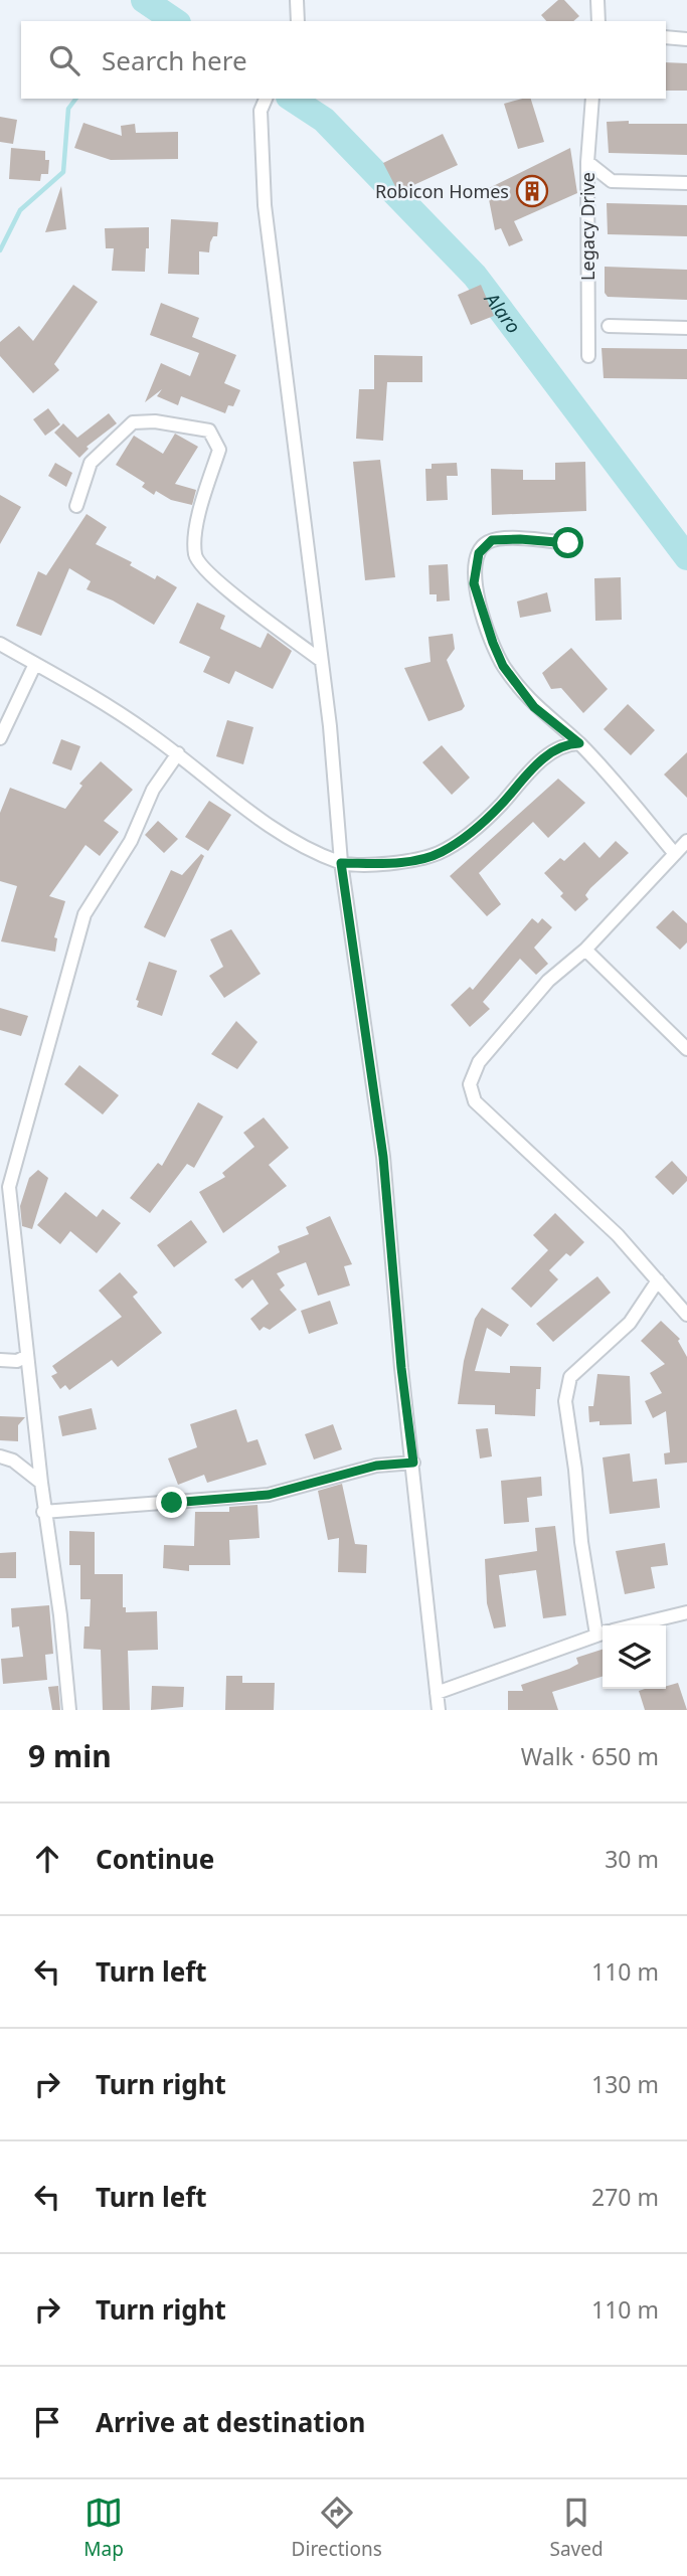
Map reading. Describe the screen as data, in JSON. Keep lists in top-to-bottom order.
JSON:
{
  "streets": {
    "street": ["Legacy Drive"]
  },
  "water": ["Alaro"],
  "places": {
    "building": ["Robicon Homes"]
  },
  "page": {
    "search": "Search here",
    "heading": ["9 min", "Walk · 650 m"],
    "list": [
      ["Continue", "30 m"],
      ["Turn left", "110 m"],
      ["Turn right", "130 m"],
      ["Turn left", "270 m"],
      ["Turn right", "110 m"],
      "Arrive at destination"
    ],
    "nav": ["Map", "Directions", "Saved"]
  }
}
